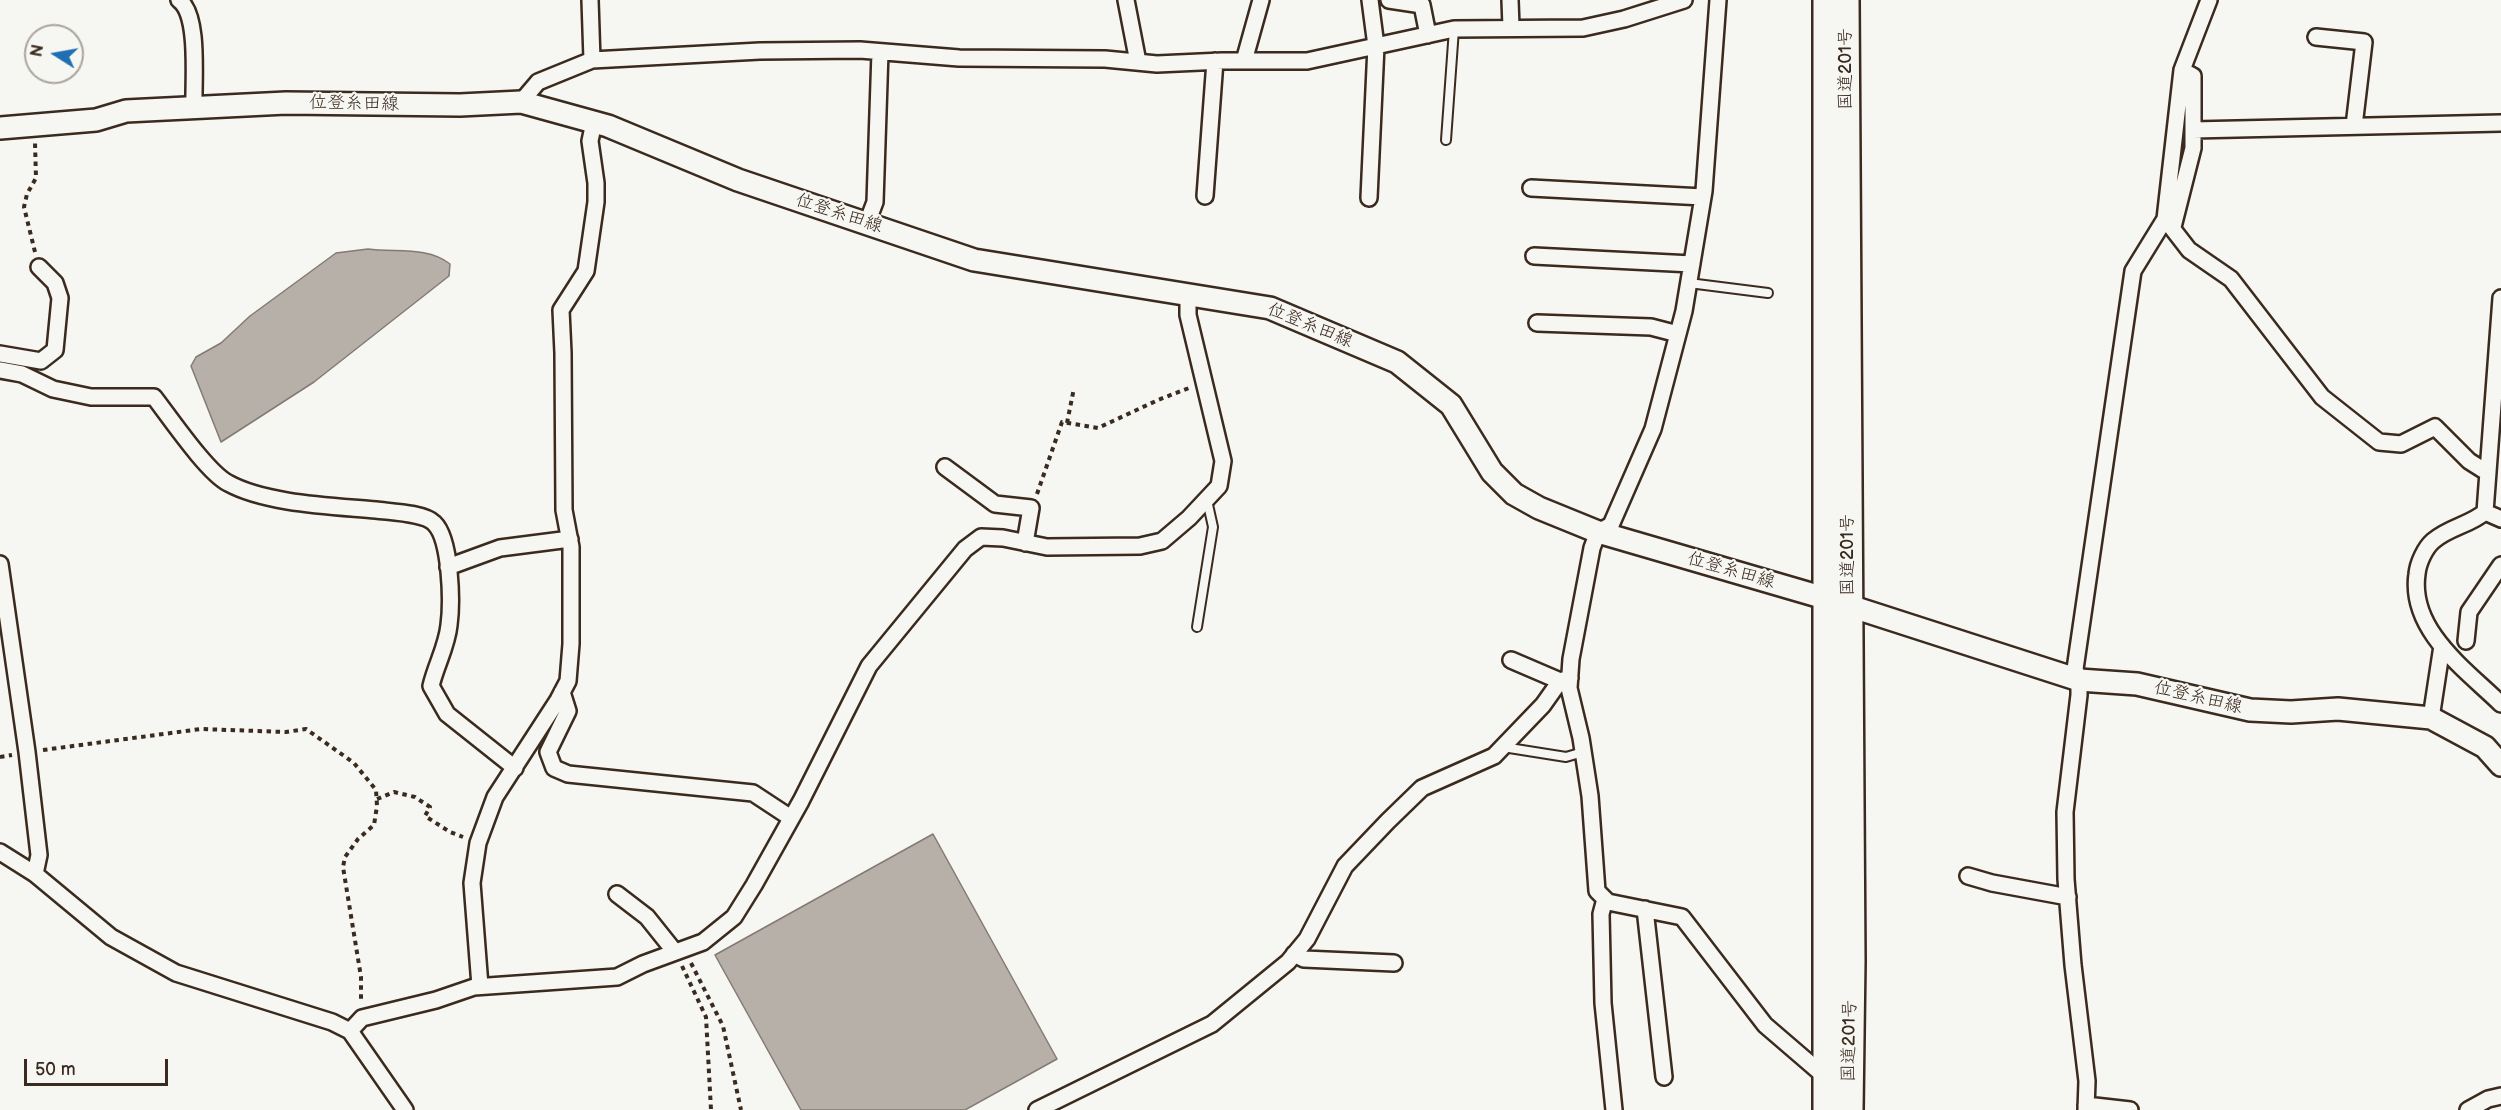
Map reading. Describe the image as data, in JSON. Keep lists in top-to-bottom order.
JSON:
{
  "streets": {
    "highway": ["国道201号"],
    "main road": ["位登糸田線"]
  },
  "crossings": [
    ["国道201号", "位登糸田線"]
  ],
  "scale_bar": "50 m",
  "north": "left"
}
